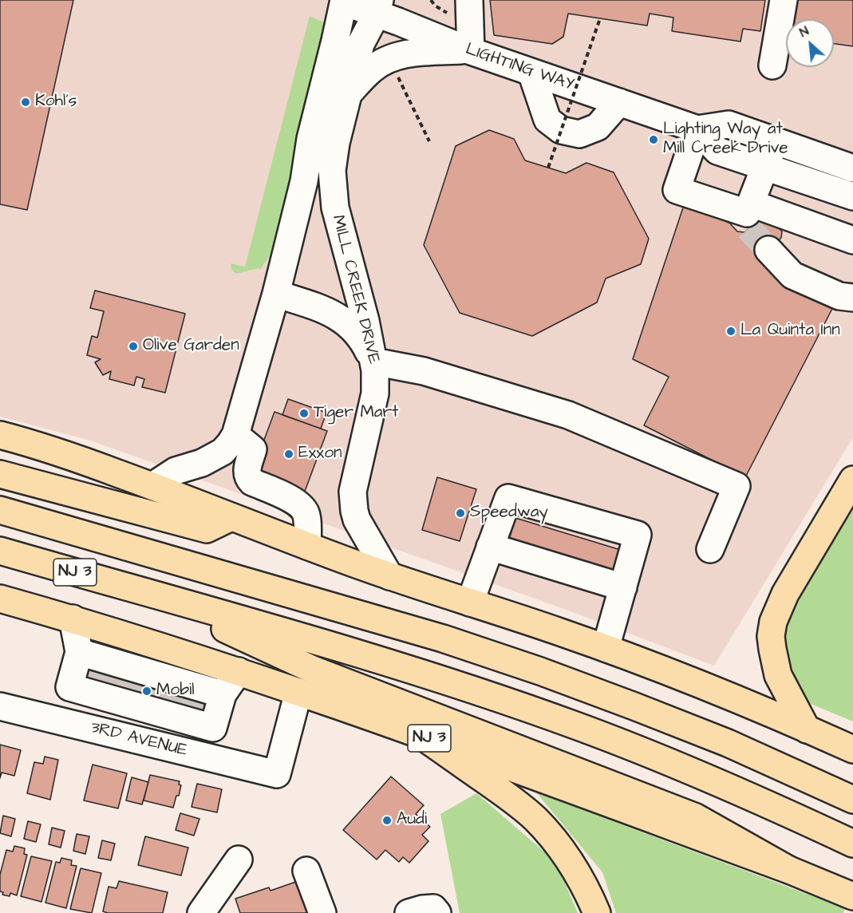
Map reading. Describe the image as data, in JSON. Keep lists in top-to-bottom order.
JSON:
{
  "streets": {
    "main road": ["NJ 3"],
    "street": ["LIGHTING WAY", "MILL CREEK DRIVE", "3RD AVENUE"]
  },
  "crossings": [
    ["LIGHTING WAY", "MILL CREEK DRIVE"],
    ["NJ 3", "3RD AVENUE"]
  ],
  "places": [
    "Kohl's",
    "Lighting Way at Mill Creek Drive",
    "La Quinta Inn",
    "Olive Garden",
    "Tiger Mart",
    "Exxon",
    "Speedway",
    "Mobil",
    "Audi"
  ],
  "north": "top left"
}
